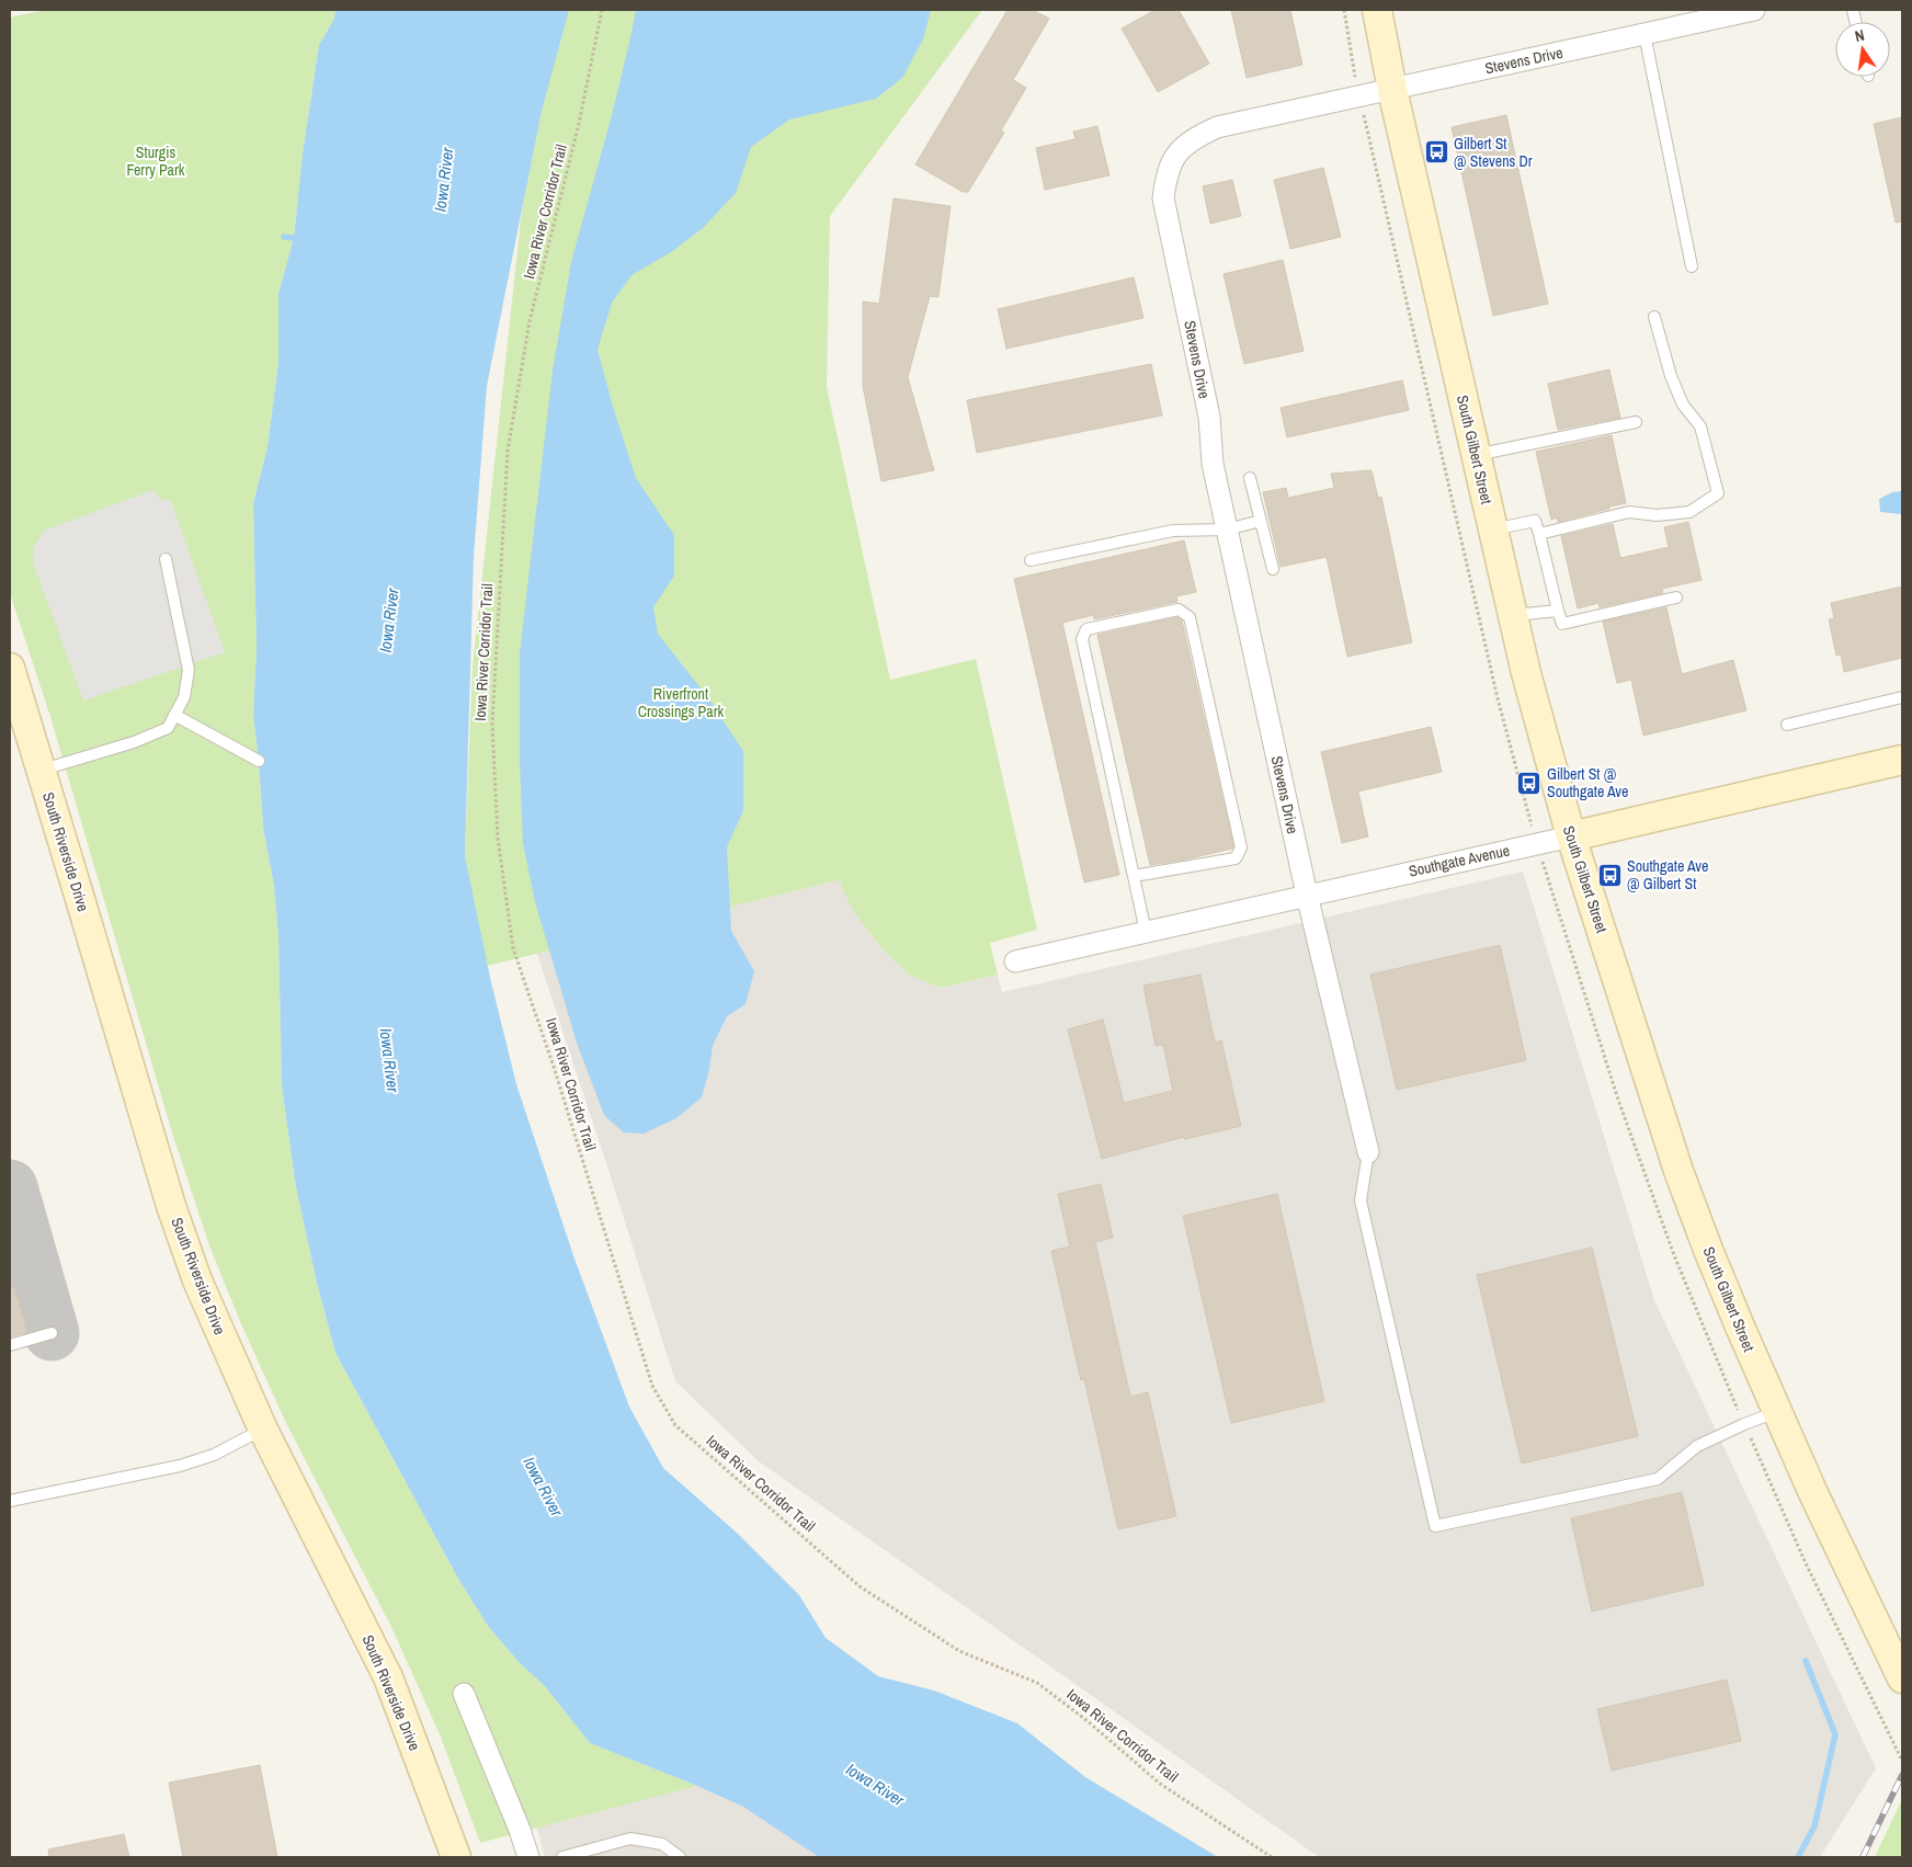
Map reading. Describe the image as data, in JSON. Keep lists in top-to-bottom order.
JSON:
{
  "streets": {
    "main road": ["South Gilbert Street", "South Riverside Drive", "Southgate Avenue"],
    "street": ["Stevens Drive"],
    "path": ["Iowa River Corridor Trail"]
  },
  "crossings": [
    ["Stevens Drive", "South Gilbert Street"],
    ["Stevens Drive", "Southgate Avenue"],
    ["South Gilbert Street", "Southgate Avenue"]
  ],
  "water": ["Iowa River"],
  "parks": ["Sturgis Ferry Park", "Riverfront Crossings Park"],
  "places": {
    "bus stop": ["Gilbert St @ Stevens Dr", "Gilbert St @ Southgate Ave", "Southgate Ave @ Gilbert St"]
  },
  "north": "top"
}
